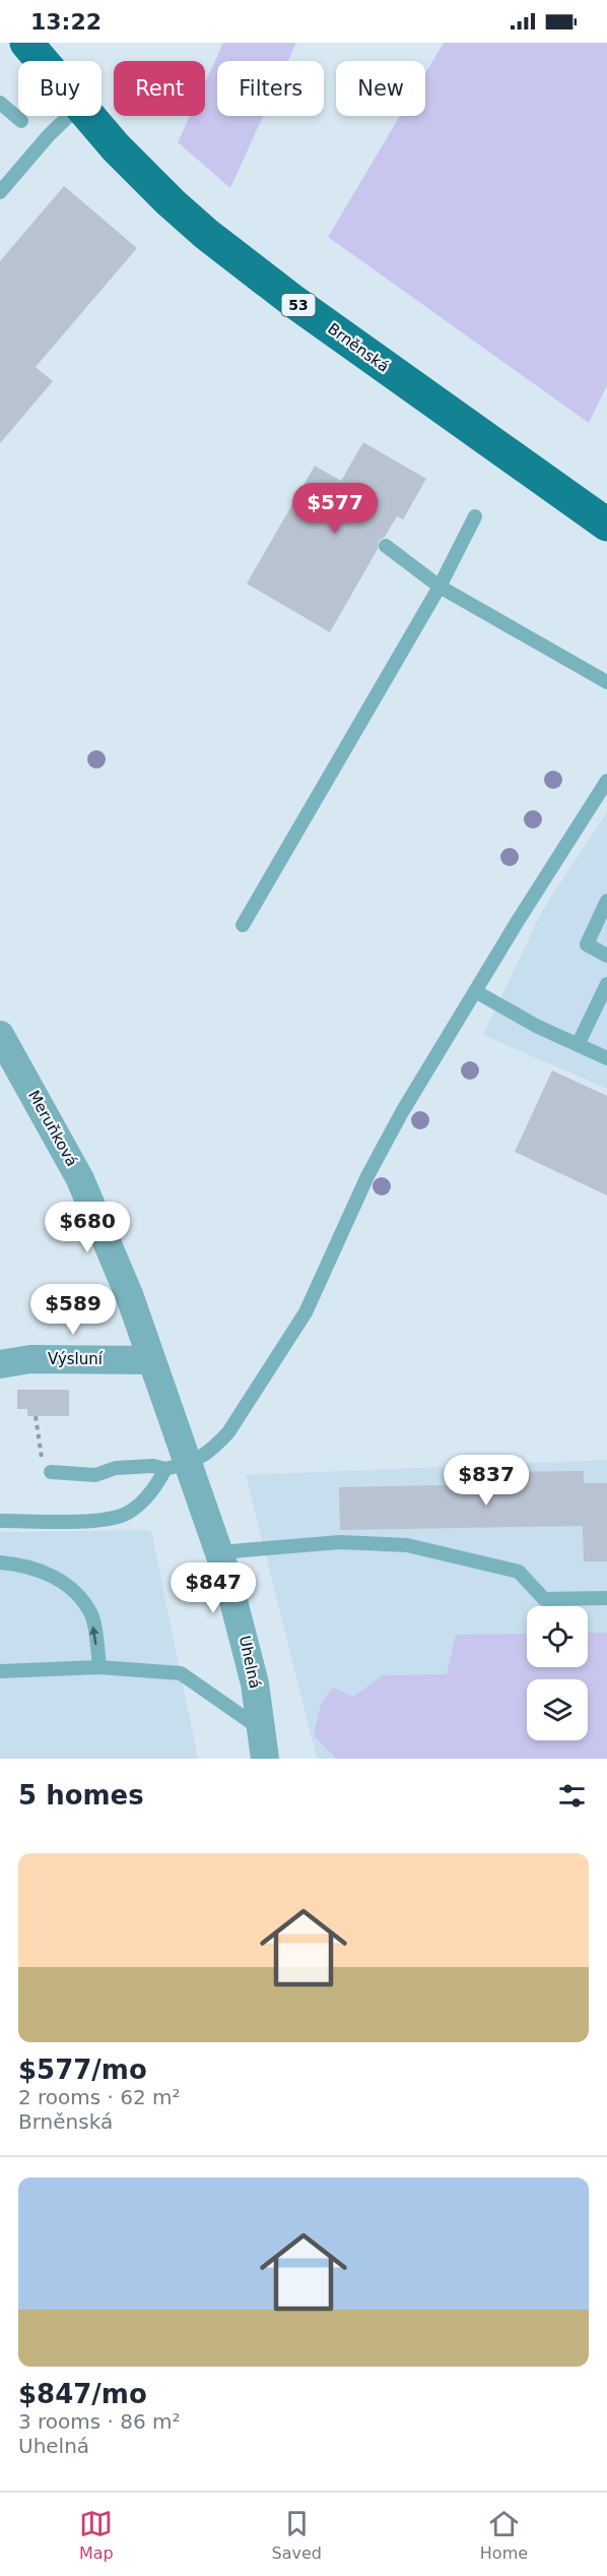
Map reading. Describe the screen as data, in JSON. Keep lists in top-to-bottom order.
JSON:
{
  "streets": {
    "main road": ["53", "Brněnská"],
    "street": ["Meruňková", "Výsluní", "Uhelná"]
  },
  "crossings": [
    ["Meruňková", "Výsluní"],
    ["Meruňková", "Uhelná"]
  ],
  "page": {
    "status": "13:22",
    "chip": [
      "Buy",
      "Rent",
      "Filters",
      "New"
    ],
    "price": [
      "$577",
      "$680",
      "$589",
      "$837",
      "$847"
    ],
    "heading": "5 homes",
    "list": [
      {
        "name": "$577/mo",
        "note": "2 rooms · 62 m² · Brněnská"
      },
      {
        "name": "$847/mo",
        "note": "3 rooms · 86 m² · Uhelná"
      }
    ],
    "tabs": ["Map", "Saved", "Home"]
  }
}
